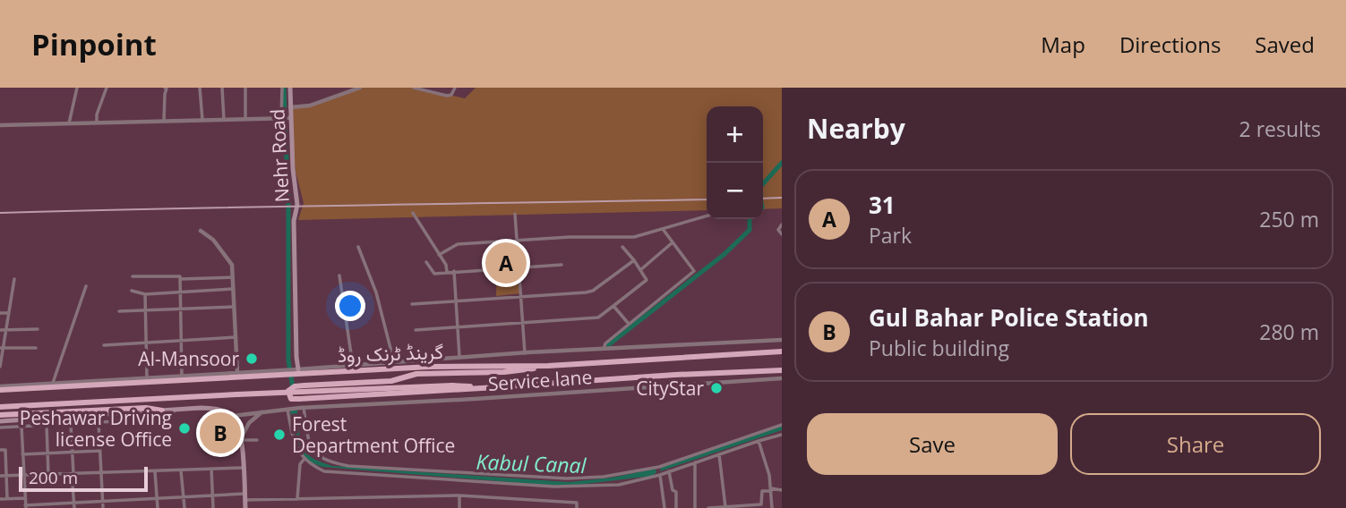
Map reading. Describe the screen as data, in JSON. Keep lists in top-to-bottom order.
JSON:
{
  "streets": {
    "highway": ["گرینڈ ٹرنک روڈ"],
    "main road": ["Nehr Road"],
    "street": ["Service lane"]
  },
  "crossings": [
    ["Nehr Road", "گرینڈ ٹرنک روڈ"]
  ],
  "water": ["Kabul Canal"],
  "places": [
    "Al-Mansoor",
    "CityStar",
    "Peshawar Driving license Office",
    "Forest Department Office"
  ],
  "scale_bar": "200 m",
  "page": {
    "header": "Pinpoint",
    "nav": ["Map", "Directions", "Saved"],
    "heading": ["Nearby", "2 results"],
    "map_buttons": ["+", "−"],
    "list": [
      {
        "mark": "A",
        "name": "31",
        "note": "Park",
        "value": "250 m"
      },
      {
        "mark": "B",
        "name": "Gul Bahar Police Station",
        "note": "Public building",
        "value": "280 m"
      }
    ],
    "pins": ["A", "B"],
    "buttons": ["Save", "Share"],
    "scale": "200 m"
  }
}
